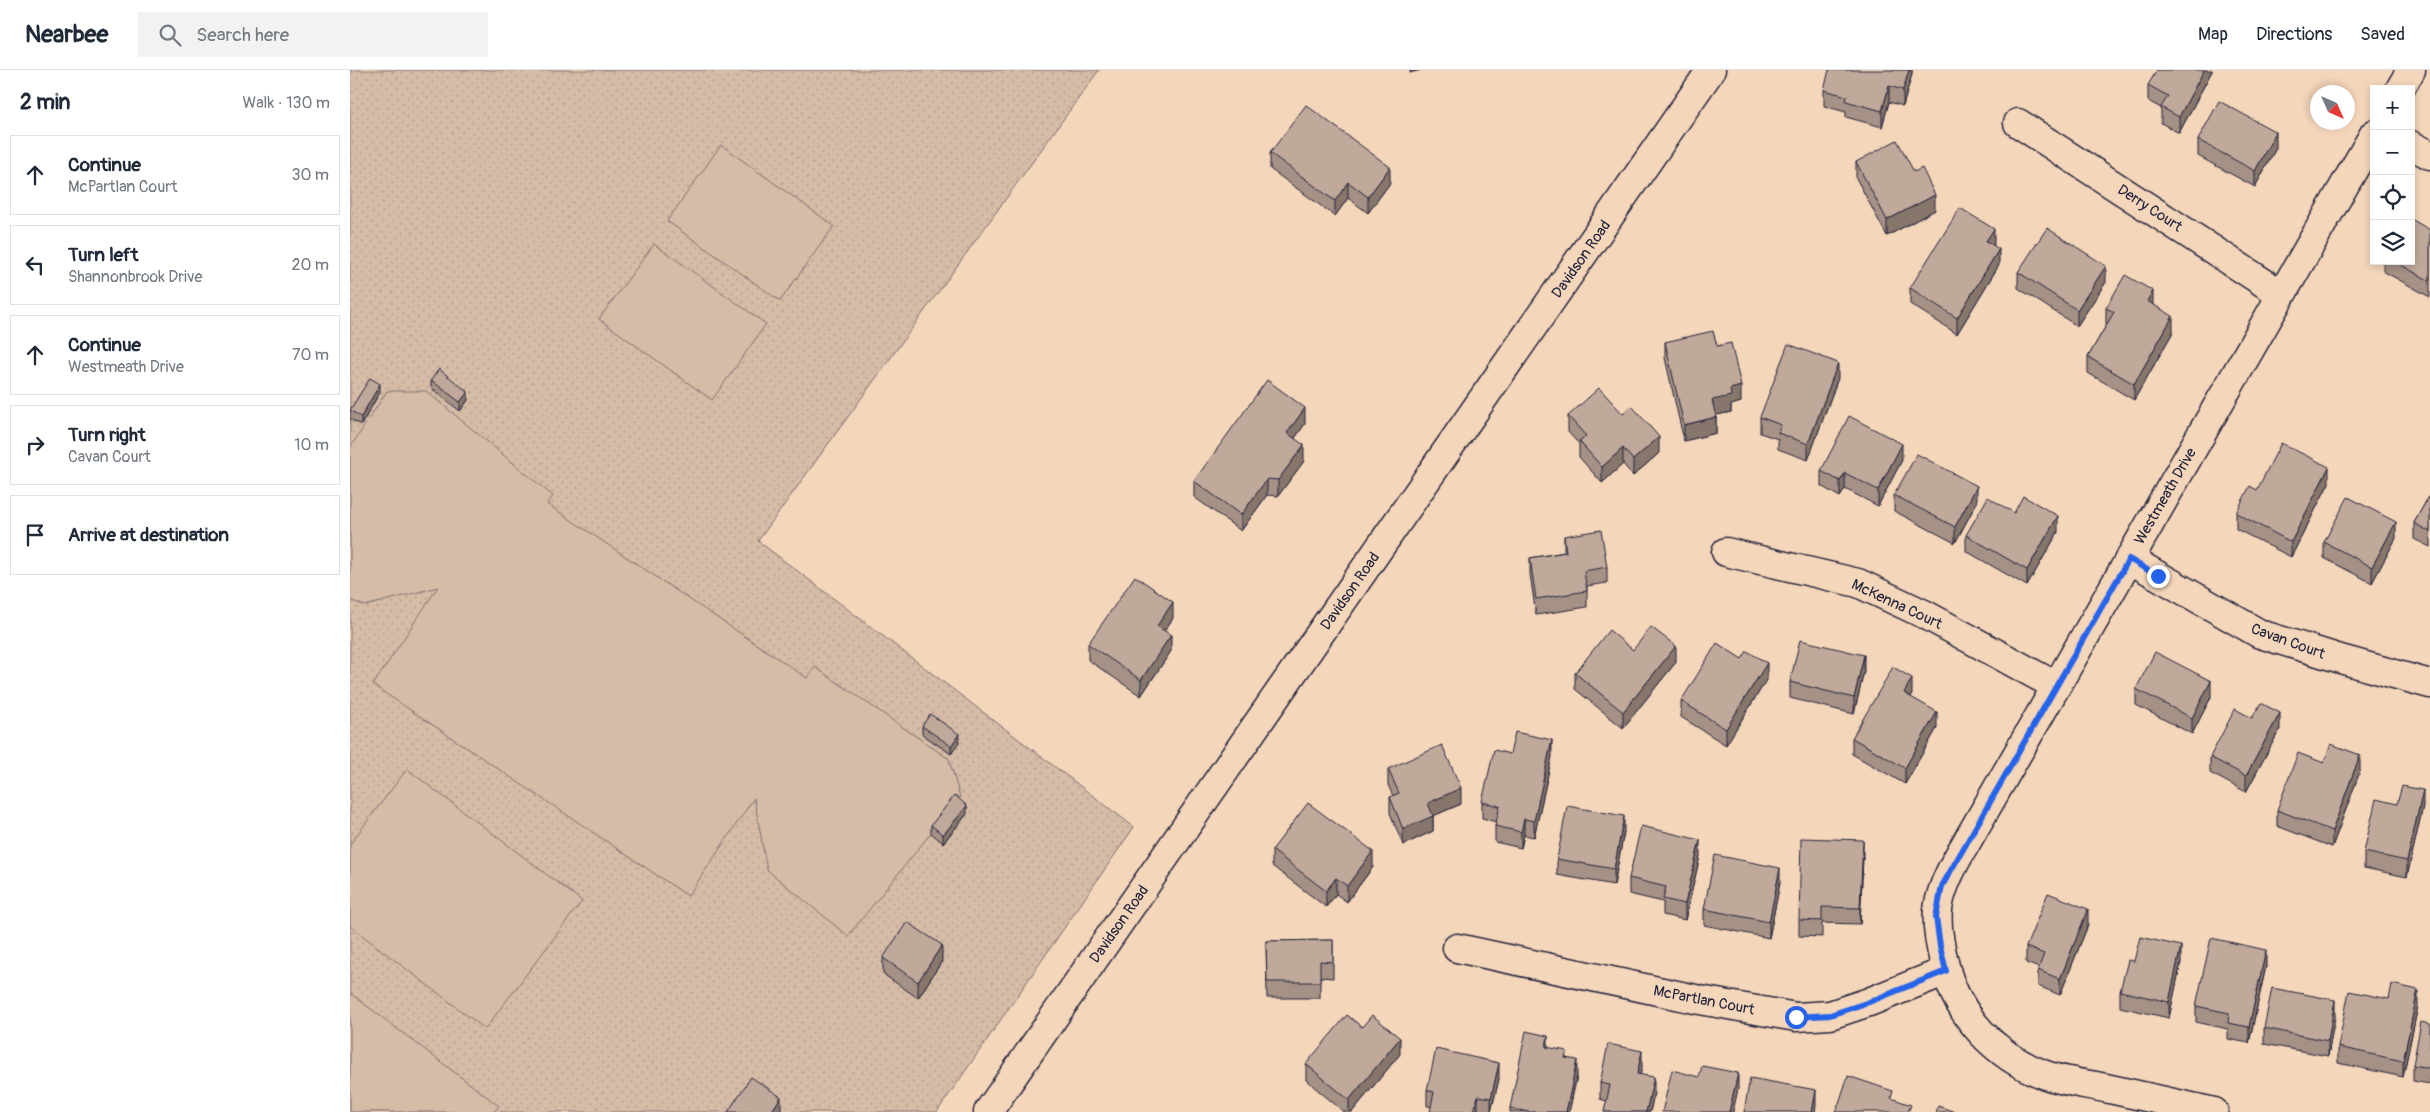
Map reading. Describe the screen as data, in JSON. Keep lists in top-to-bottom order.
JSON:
{
  "streets": {
    "street": [
      "Derry Court",
      "Davidson Road",
      "Westmeath Drive",
      "McKenna Court",
      "Cavan Court",
      "McPartlan Court"
    ]
  },
  "crossings": [
    ["Derry Court", "Westmeath Drive"],
    ["Westmeath Drive", "McKenna Court"],
    ["Westmeath Drive", "Cavan Court"],
    ["Westmeath Drive", "McPartlan Court"]
  ],
  "north": "bottom right",
  "page": {
    "header": "Nearbee",
    "search": "Search here",
    "nav": ["Map", "Directions", "Saved"],
    "heading": ["2 min", "Walk · 130 m"],
    "map_buttons": ["+", "−"],
    "list": [
      ["Continue", "McPartlan Court", "30 m"],
      ["Turn left", "Shannonbrook Drive", "20 m"],
      ["Continue", "Westmeath Drive", "70 m"],
      ["Turn right", "Cavan Court", "10 m"],
      "Arrive at destination"
    ]
  }
}
